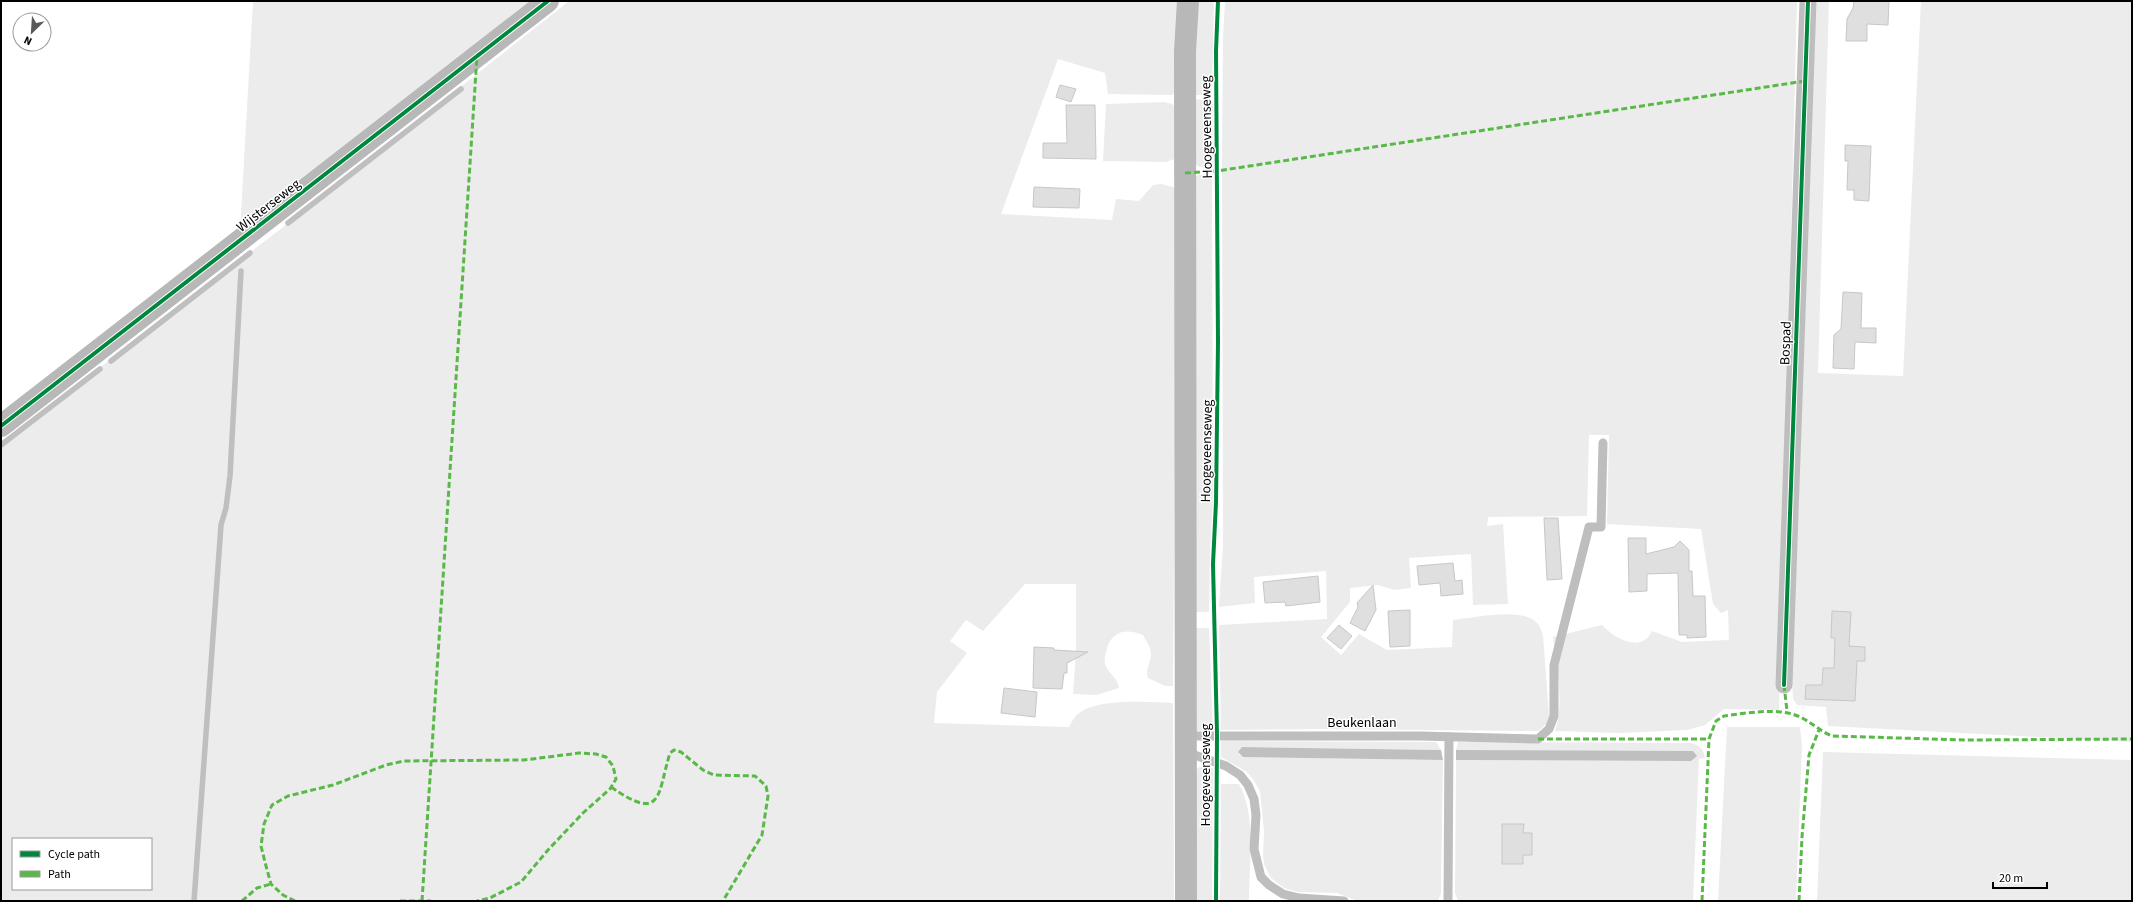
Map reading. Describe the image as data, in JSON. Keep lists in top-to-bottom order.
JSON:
{
  "streets": {
    "main road": ["Hoogeveenseweg", "Wijsterseweg"],
    "street": ["Bospad"],
    "lane": ["Beukenlaan"]
  },
  "crossings": [
    ["Hoogeveenseweg", "Beukenlaan"]
  ],
  "legend": ["Cycle path", "Path"],
  "scale_bar": "20 m",
  "north": "bottom left"
}
